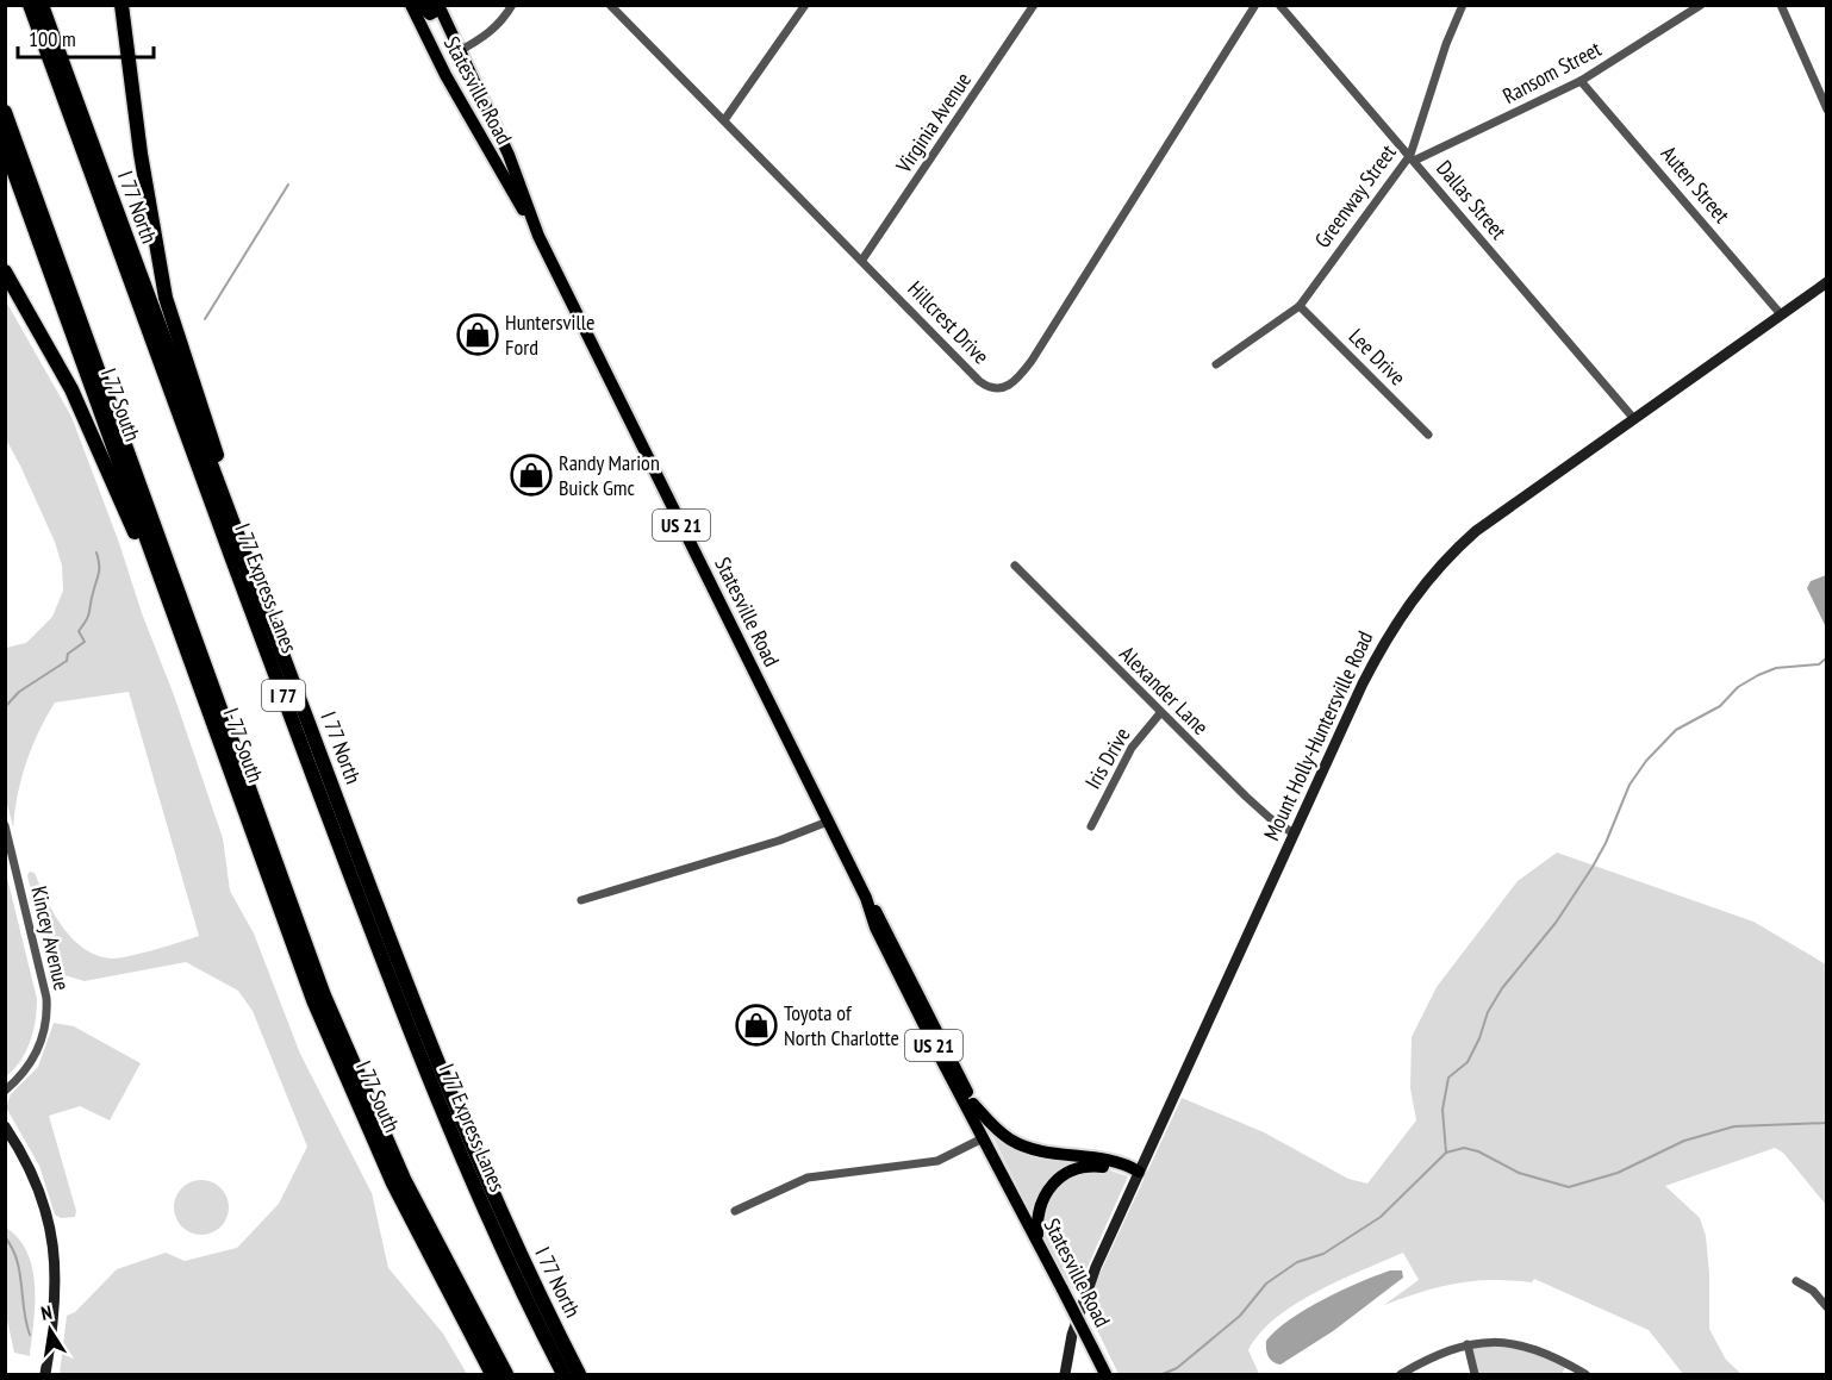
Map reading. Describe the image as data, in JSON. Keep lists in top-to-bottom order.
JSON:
{
  "streets": {
    "highway": [
      "I 77 North",
      "I 77 South",
      "I 77 Express Lanes",
      "I 77",
      "I-77 South"
    ],
    "main road": ["Statesville Road", "US 21", "Mount Holly-Huntersville Road"],
    "street": [
      "Ransom Street",
      "Virginia Avenue",
      "Auten Street",
      "Greenway Street",
      "Dallas Street",
      "Hillcrest Drive",
      "Lee Drive",
      "Alexander Lane",
      "Iris Drive",
      "Kincey Avenue"
    ]
  },
  "crossings": [
    ["Ransom Street", "Auten Street"],
    ["Ransom Street", "Greenway Street"],
    ["Ransom Street", "Dallas Street"],
    ["Virginia Avenue", "Hillcrest Drive"],
    ["Auten Street", "Mount Holly-Huntersville Road"],
    ["Greenway Street", "Dallas Street"],
    ["Greenway Street", "Lee Drive"],
    ["Dallas Street", "Mount Holly-Huntersville Road"],
    ["I 77 South", "I-77 South"],
    ["Alexander Lane", "Mount Holly-Huntersville Road"],
    ["Alexander Lane", "Iris Drive"]
  ],
  "places": {
    "shop": ["Huntersville Ford", "Randy Marion Buick Gmc", "Toyota of North Charlotte"]
  },
  "scale_bar": "100 m",
  "north": "top"
}
